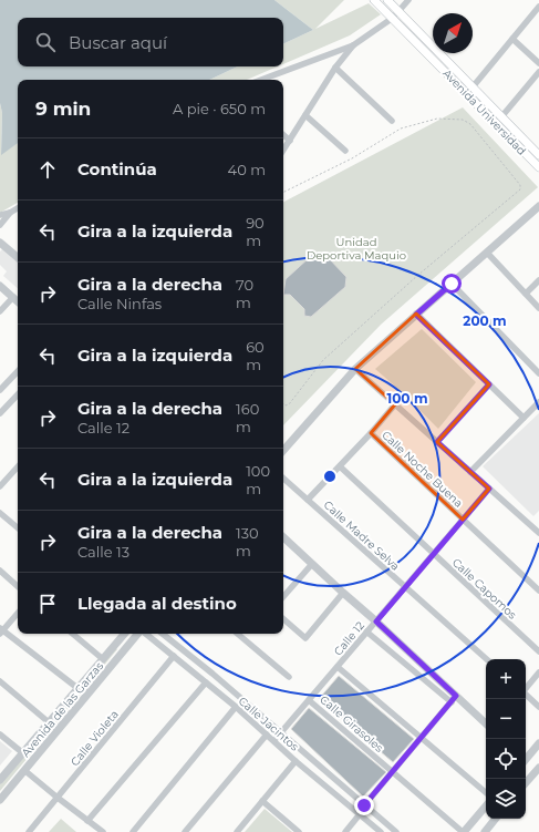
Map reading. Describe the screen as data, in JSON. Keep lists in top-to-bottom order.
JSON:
{
  "streets": {
    "main road": ["Avenida Universidad"],
    "street": [
      "Calle Noche Buena",
      "Calle Madre Selva",
      "Calle Capomos",
      "Calle 12",
      "Avenida de las Garzas",
      "Calle Jacintos",
      "Calle Girasoles",
      "Calle Violeta"
    ]
  },
  "crossings": [
    ["Calle Noche Buena", "Calle 12"],
    ["Calle Madre Selva", "Calle 12"],
    ["Calle Capomos", "Calle 12"],
    ["Calle 12", "Calle Jacintos"],
    ["Calle 12", "Calle Girasoles"],
    ["Calle Jacintos", "Calle Violeta"]
  ],
  "parks": ["Unidad Deportiva Maquio"],
  "north": "top right",
  "page": {
    "search": "Buscar aquí",
    "heading": ["9 min", "A pie · 650 m"],
    "list": [
      ["Continúa", "40 m"],
      ["Gira a la izquierda", "90 m"],
      ["Gira a la derecha", "Calle Ninfas", "70 m"],
      ["Gira a la izquierda", "60 m"],
      ["Gira a la derecha", "Calle 12", "160 m"],
      ["Gira a la izquierda", "100 m"],
      ["Gira a la derecha", "Calle 13", "130 m"],
      "Llegada al destino"
    ],
    "map_buttons": ["+", "−"]
  },
  "rings": ["200 m", "100 m"]
}
